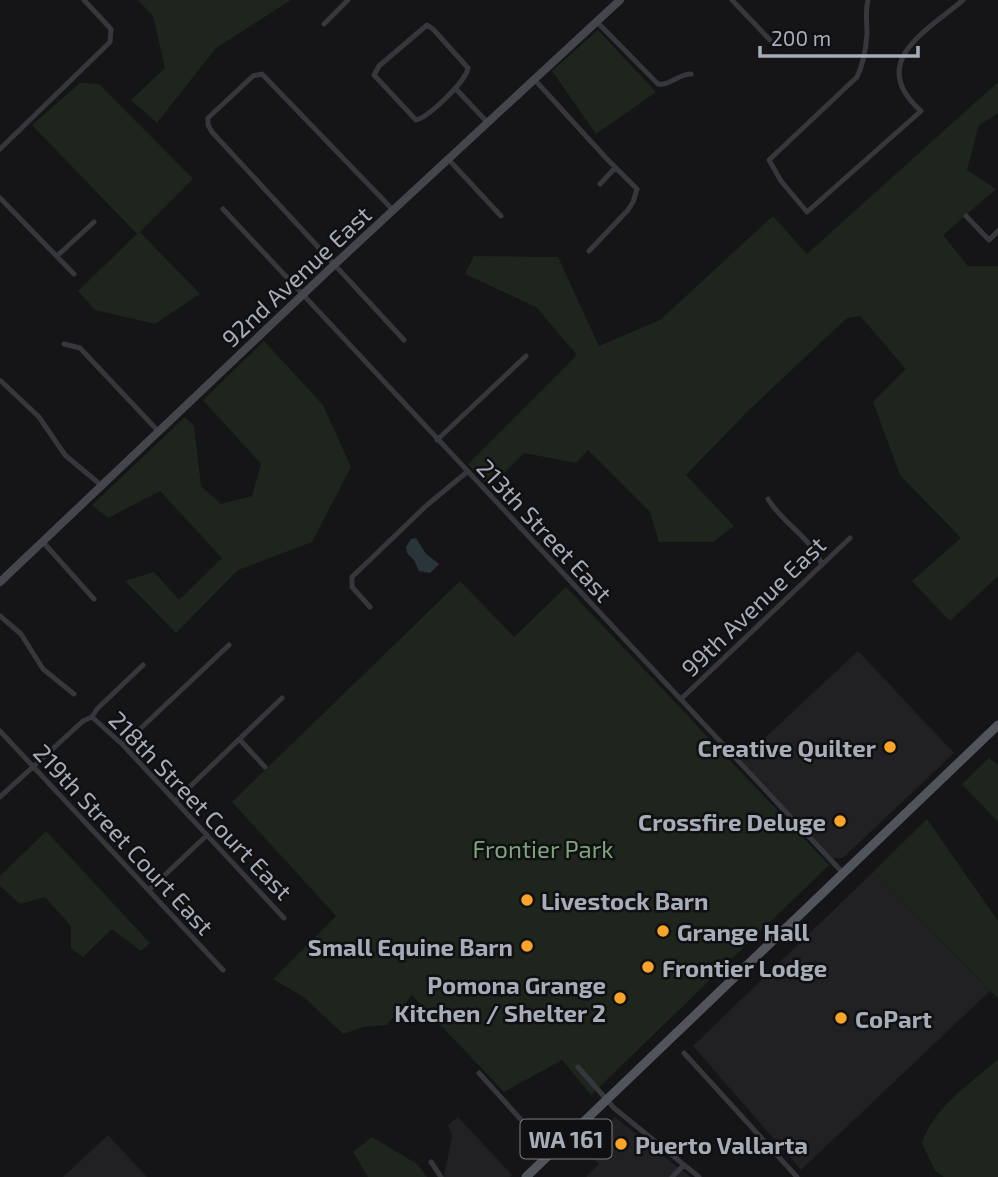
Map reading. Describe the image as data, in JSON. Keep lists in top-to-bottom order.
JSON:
{
  "streets": {
    "main road": ["WA 161"],
    "street": [
      "92nd Avenue East",
      "213th Street East",
      "99th Avenue East",
      "218th Street Court East",
      "219th Street Court East"
    ]
  },
  "crossings": [
    ["92nd Avenue East", "213th Street East"],
    ["213th Street East", "99th Avenue East"],
    ["213th Street East", "WA 161"]
  ],
  "parks": ["Frontier Park"],
  "places": [
    "Creative Quilter",
    "Crossfire Deluge",
    "Livestock Barn",
    "Grange Hall",
    "Small Equine Barn",
    "Frontier Lodge",
    "Pomona Grange Kitchen / Shelter 2",
    "CoPart",
    "Puerto Vallarta"
  ],
  "scale_bar": "200 m"
}
